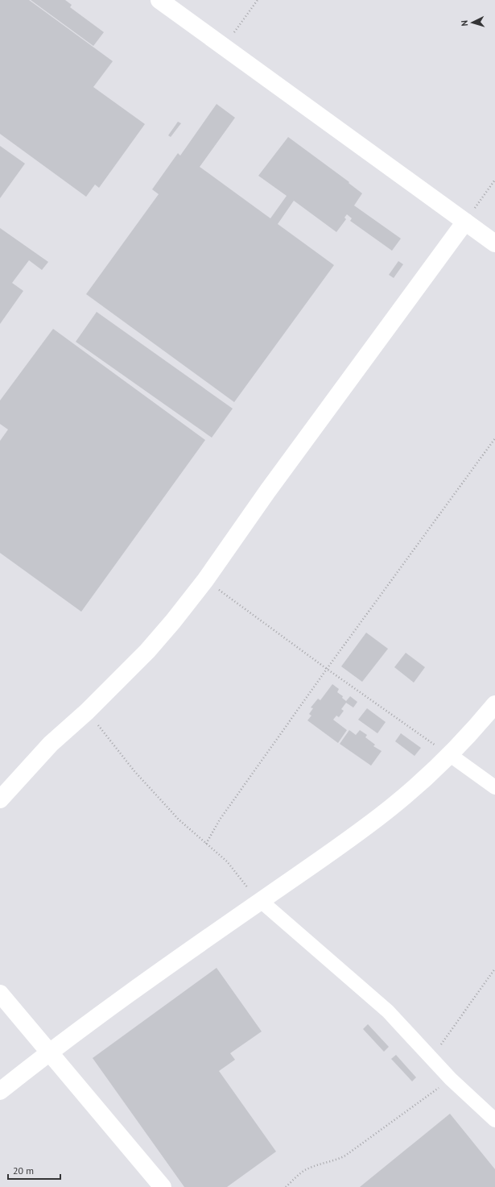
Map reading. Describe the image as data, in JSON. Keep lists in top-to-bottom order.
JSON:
{
  "scale_bar": "20 m",
  "north": "left"
}
